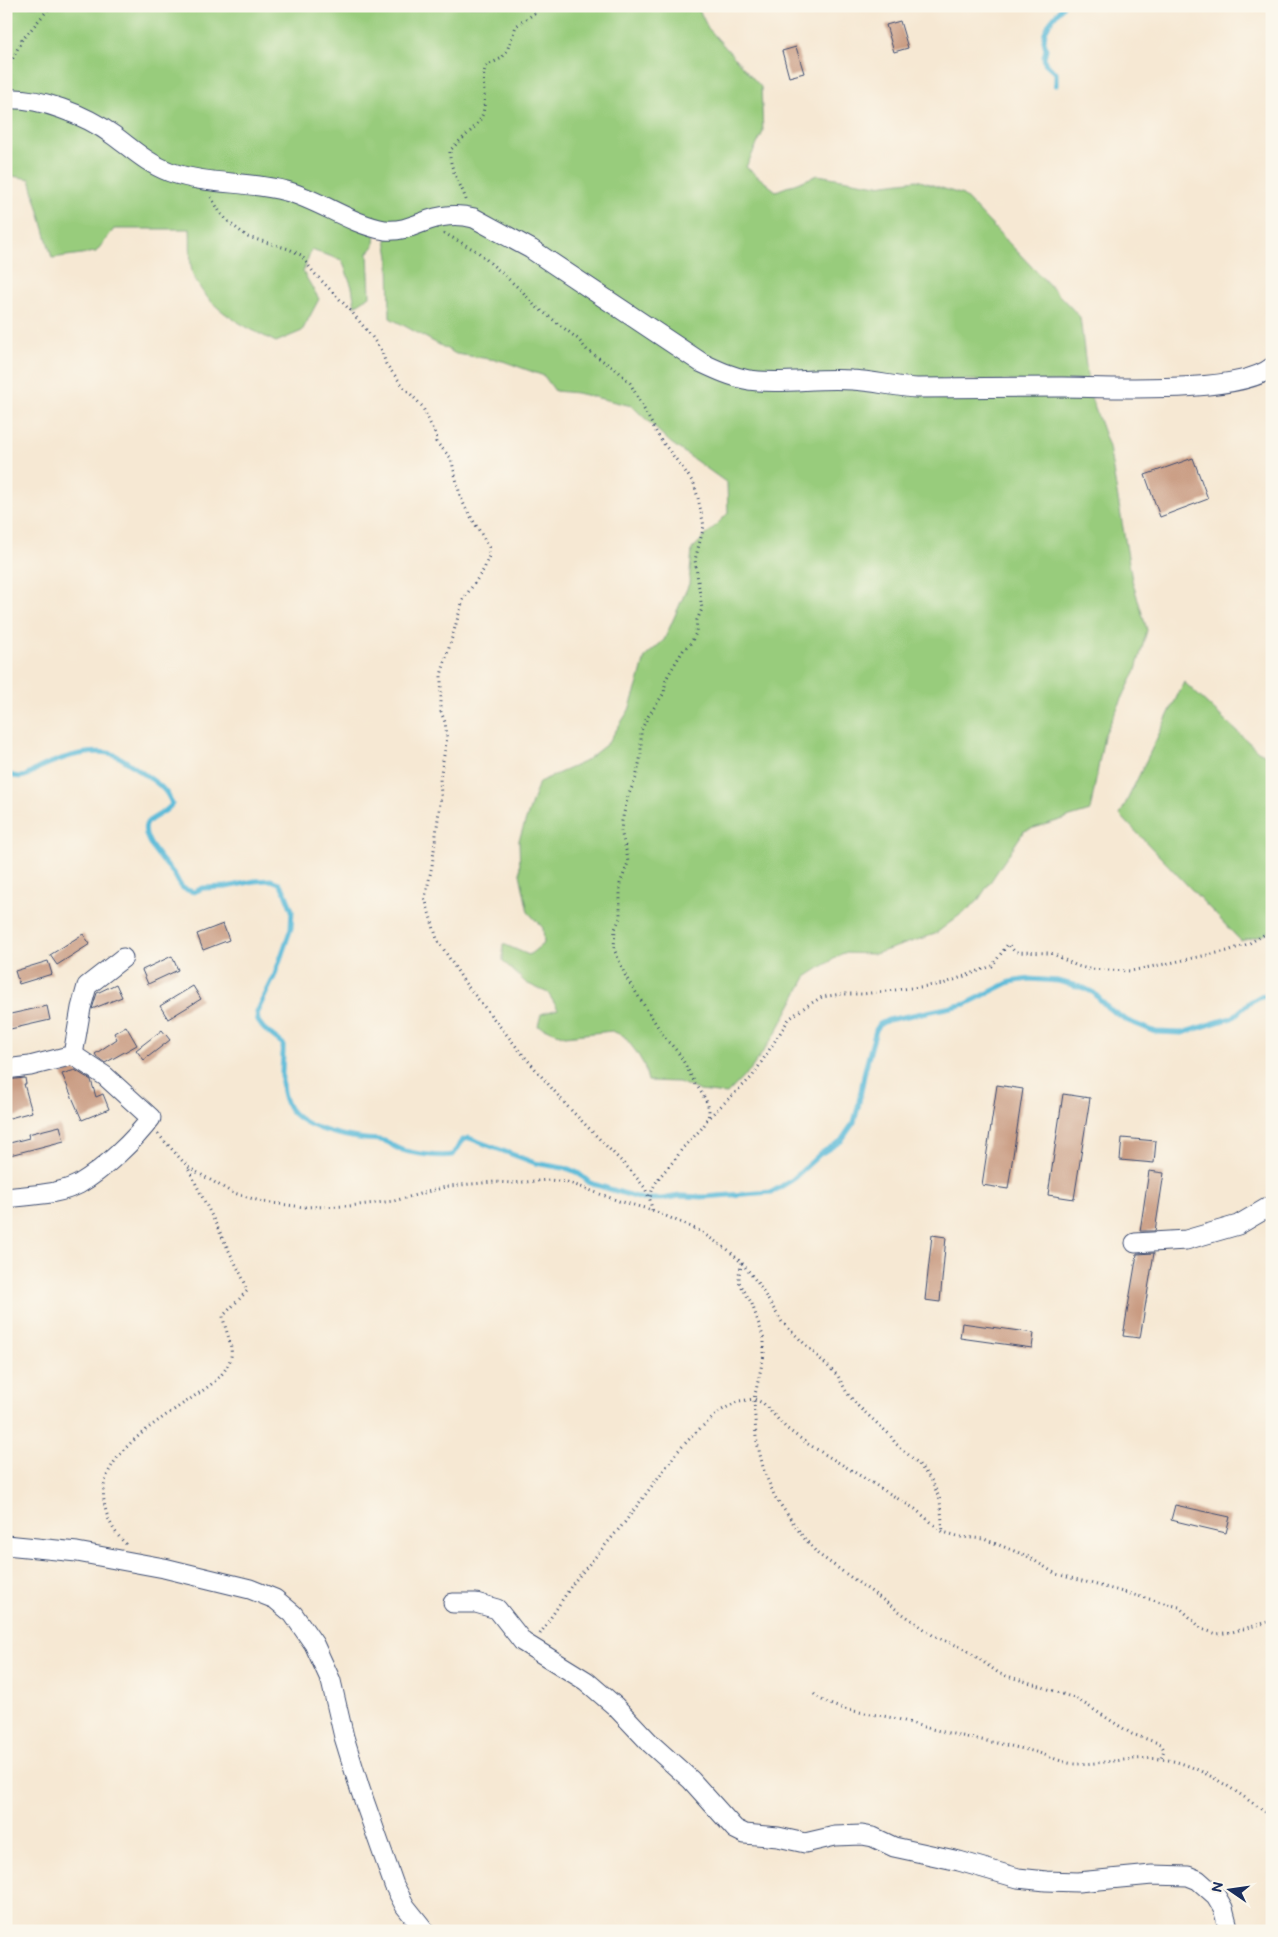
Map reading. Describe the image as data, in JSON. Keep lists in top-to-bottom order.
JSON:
{
  "north": "left"
}
